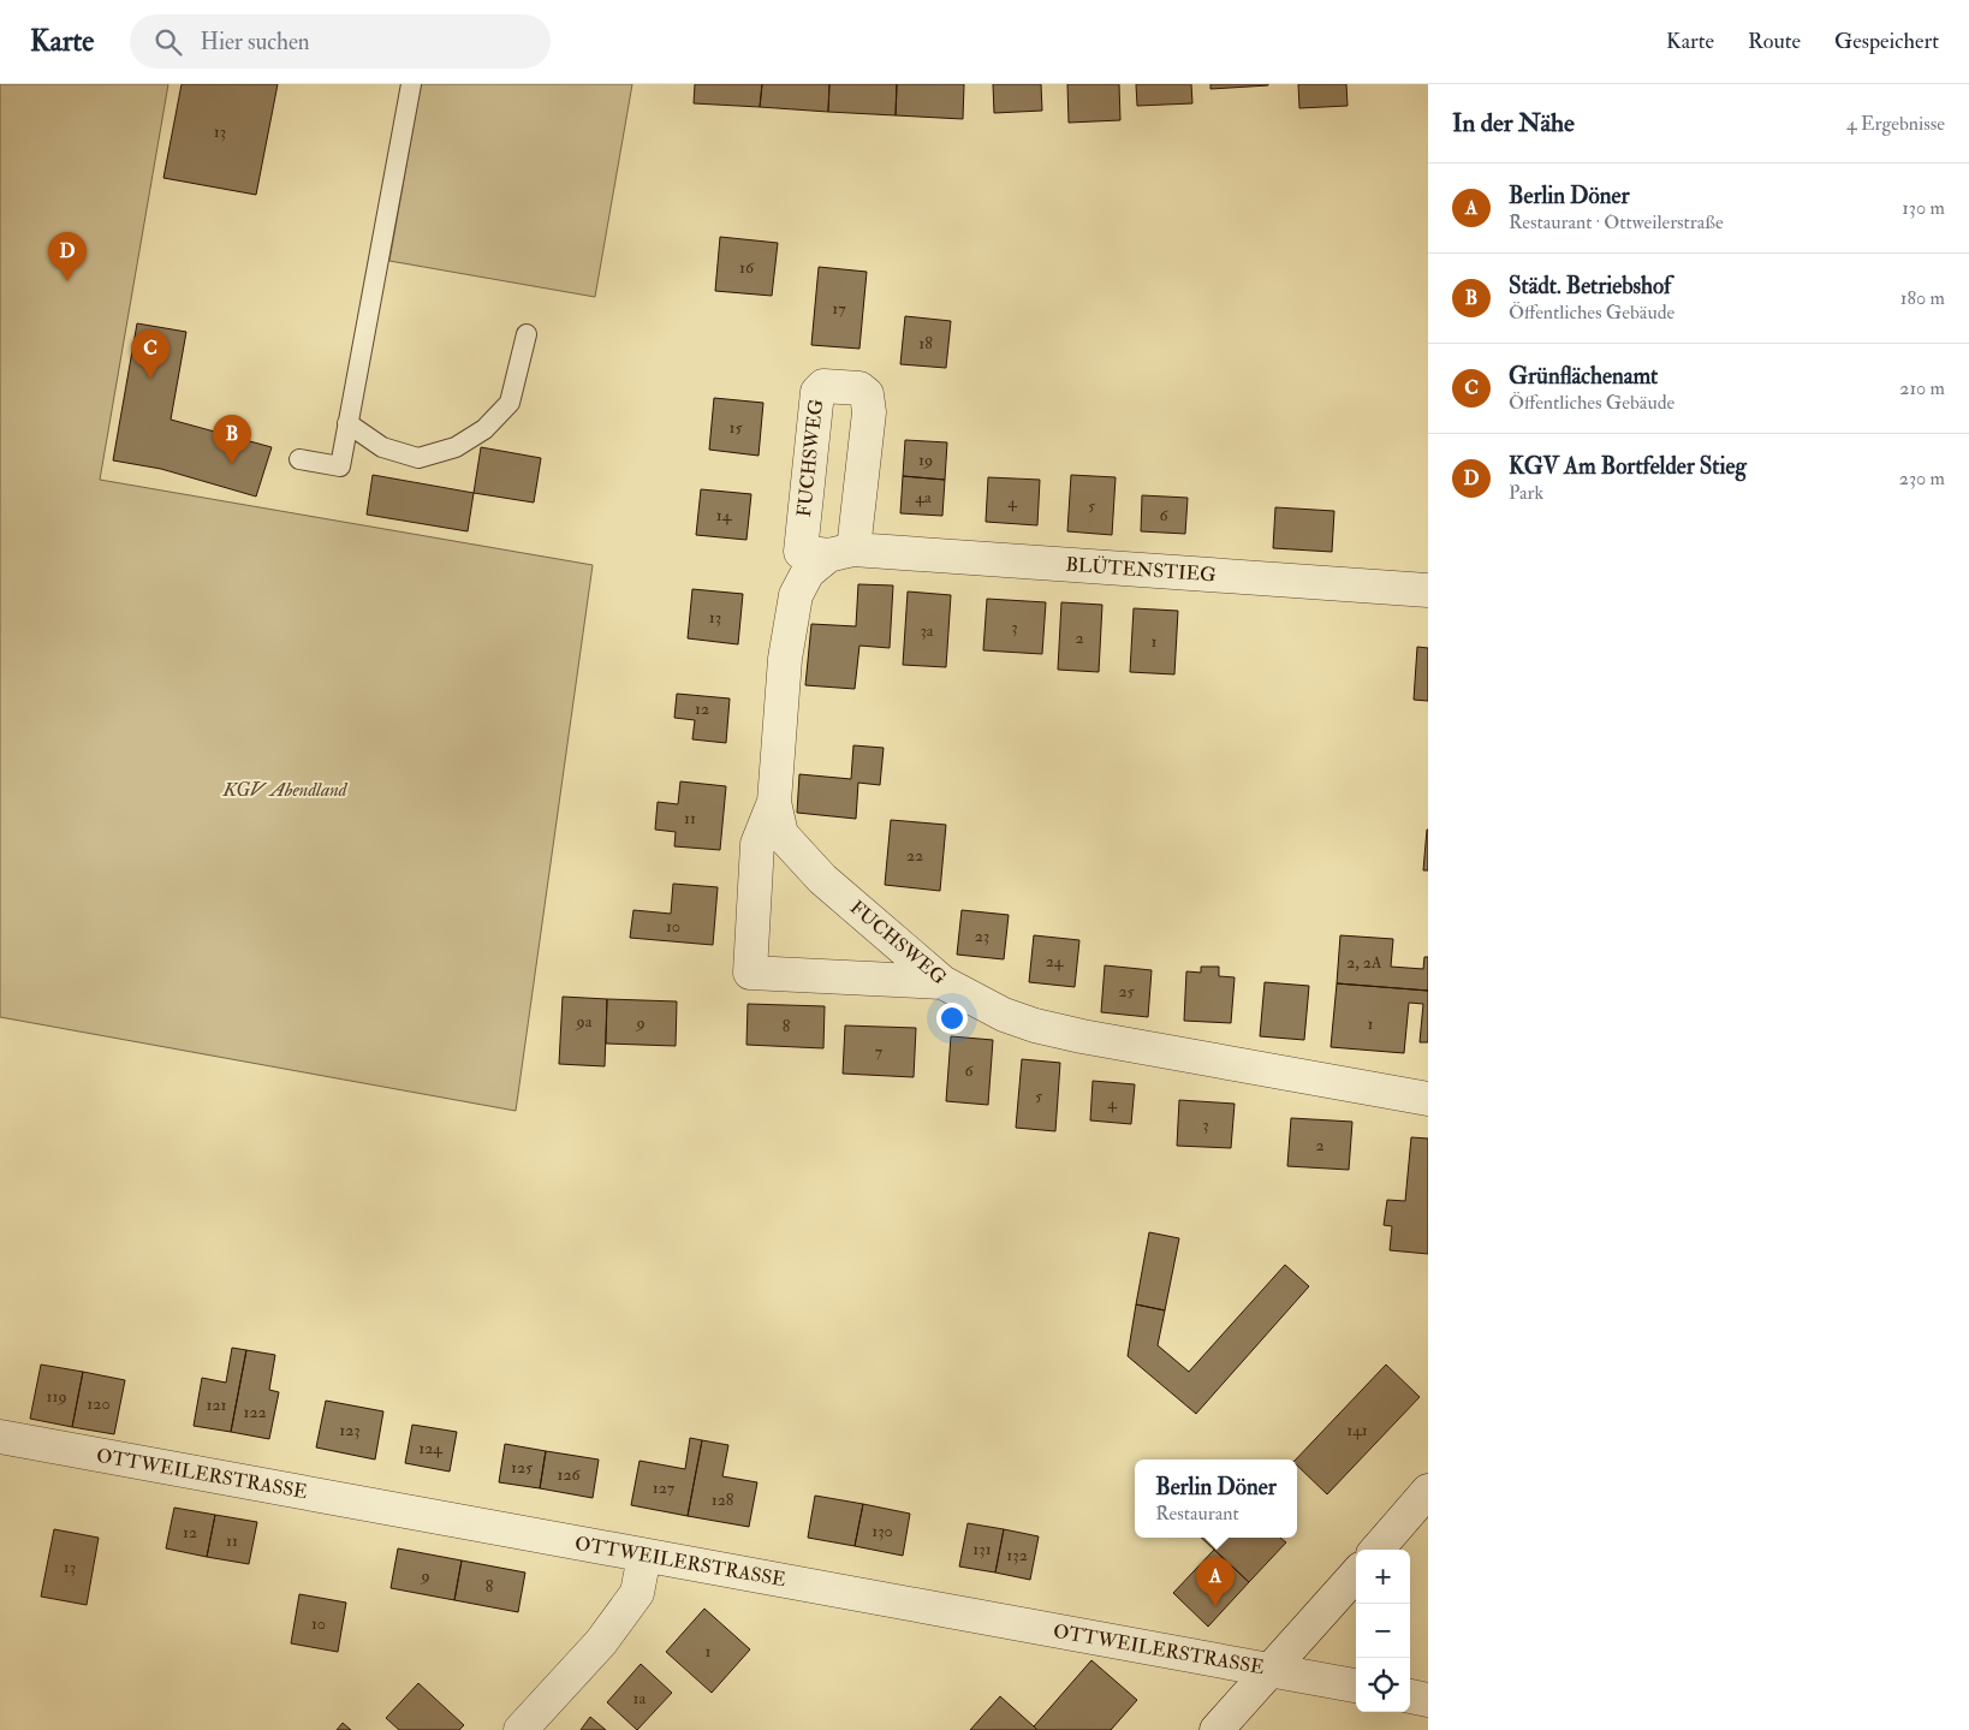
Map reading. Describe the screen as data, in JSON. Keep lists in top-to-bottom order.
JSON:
{
  "streets": {
    "street": ["FUCHSWEG", "BLÜTENSTIEG", "OTTWEILERSTRASSE"]
  },
  "crossings": [
    ["FUCHSWEG", "BLÜTENSTIEG"]
  ],
  "parks": ["KGV Abendland"],
  "house_numbers": [
    "13",
    "16",
    "17",
    "18",
    "15",
    "19",
    "4a",
    "4",
    "5",
    "14",
    "6",
    "13",
    "3",
    "3a",
    "2",
    "1",
    "12",
    "11",
    "22",
    "10",
    "23",
    "24",
    "2, 2A",
    "25",
    "9a",
    "9",
    "1",
    "8",
    "7",
    "6",
    "5",
    "4",
    "3",
    "2",
    "119",
    "120",
    "121",
    "122",
    "123",
    "141",
    "124",
    "125",
    "126",
    "127",
    "128",
    "130",
    "12",
    "11",
    "131",
    "132",
    "13",
    "9",
    "8",
    "10",
    "1",
    "1a"
  ],
  "page": {
    "header": "Karte",
    "search": "Hier suchen",
    "nav": ["Karte", "Route", "Gespeichert"],
    "heading": ["In der Nähe", "4 Ergebnisse"],
    "list": [
      {
        "mark": "A",
        "name": "Berlin Döner",
        "note": "Restaurant · Ottweilerstraße",
        "value": "130 m"
      },
      {
        "mark": "B",
        "name": "Städt. Betriebshof",
        "note": "Öffentliches Gebäude",
        "value": "180 m"
      },
      {
        "mark": "C",
        "name": "Grünflächenamt",
        "note": "Öffentliches Gebäude",
        "value": "210 m"
      },
      {
        "mark": "D",
        "name": "KGV Am Bortfelder Stieg",
        "note": "Park",
        "value": "230 m"
      }
    ],
    "pins": [
      "D",
      "C",
      "B",
      "A"
    ],
    "popup": ["Berlin Döner", "Restaurant"],
    "map_buttons": ["+", "−"]
  }
}
